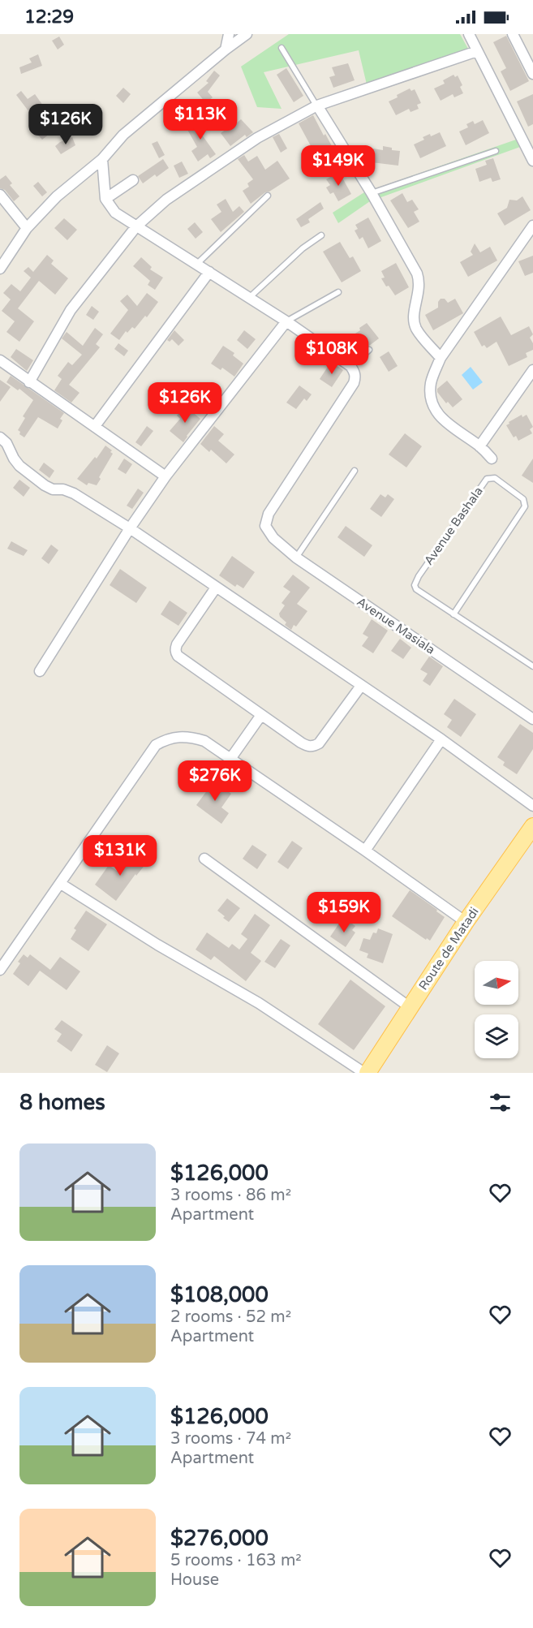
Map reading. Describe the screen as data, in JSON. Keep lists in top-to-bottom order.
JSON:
{
  "streets": {
    "main road": ["Route de Matadi"],
    "street": ["Avenue Masiala"],
    "lane": ["Avenue Bashala"]
  },
  "north": "right",
  "page": {
    "status": "12:29",
    "price": [
      "$113K",
      "$126K",
      "$149K",
      "$108K",
      "$126K",
      "$276K",
      "$131K",
      "$159K"
    ],
    "heading": "8 homes",
    "list": [
      {
        "name": "$126,000",
        "note": "3 rooms · 86 m² · Apartment"
      },
      {
        "name": "$108,000",
        "note": "2 rooms · 52 m² · Apartment"
      },
      {
        "name": "$126,000",
        "note": "3 rooms · 74 m² · Apartment"
      },
      {
        "name": "$276,000",
        "note": "5 rooms · 163 m² · House"
      }
    ]
  }
}
